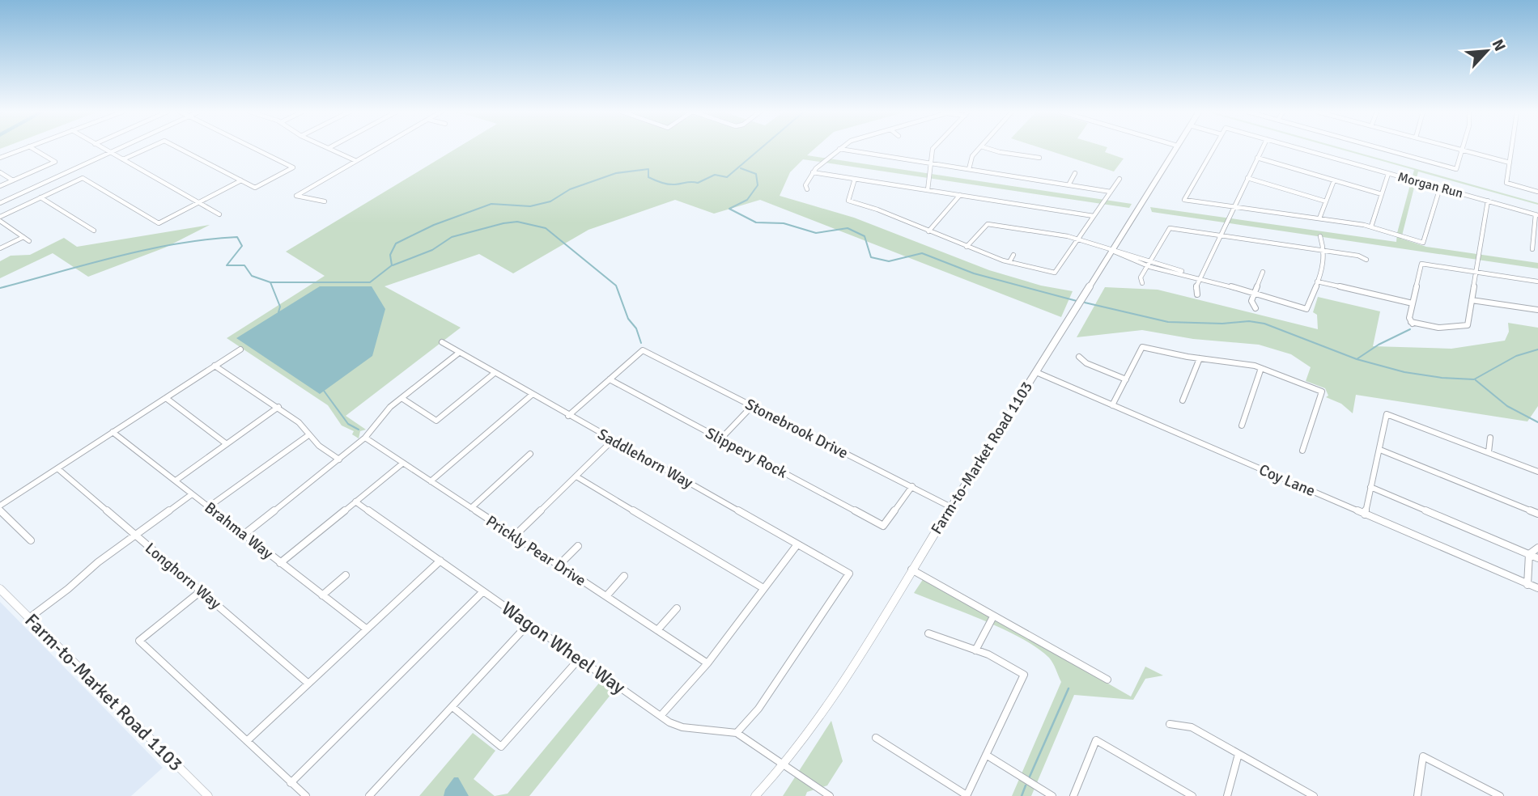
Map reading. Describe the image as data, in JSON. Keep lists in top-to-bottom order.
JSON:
{
  "streets": {
    "main road": ["Farm-to-Market Road 1103"],
    "street": [
      "Morgan Run",
      "Stonebrook Drive",
      "Slippery Rock",
      "Saddlehorn Way",
      "Coy Lane",
      "Brahma Way",
      "Prickly Pear Drive",
      "Longhorn Way",
      "Wagon Wheel Way"
    ]
  },
  "crossings": [
    ["Stonebrook Drive", "Slippery Rock"],
    ["Stonebrook Drive", "Farm-to-Market Road 1103"],
    ["Farm-to-Market Road 1103", "Coy Lane"],
    ["Farm-to-Market Road 1103", "Wagon Wheel Way"],
    ["Saddlehorn Way", "Wagon Wheel Way"]
  ],
  "north": "top right"
}
